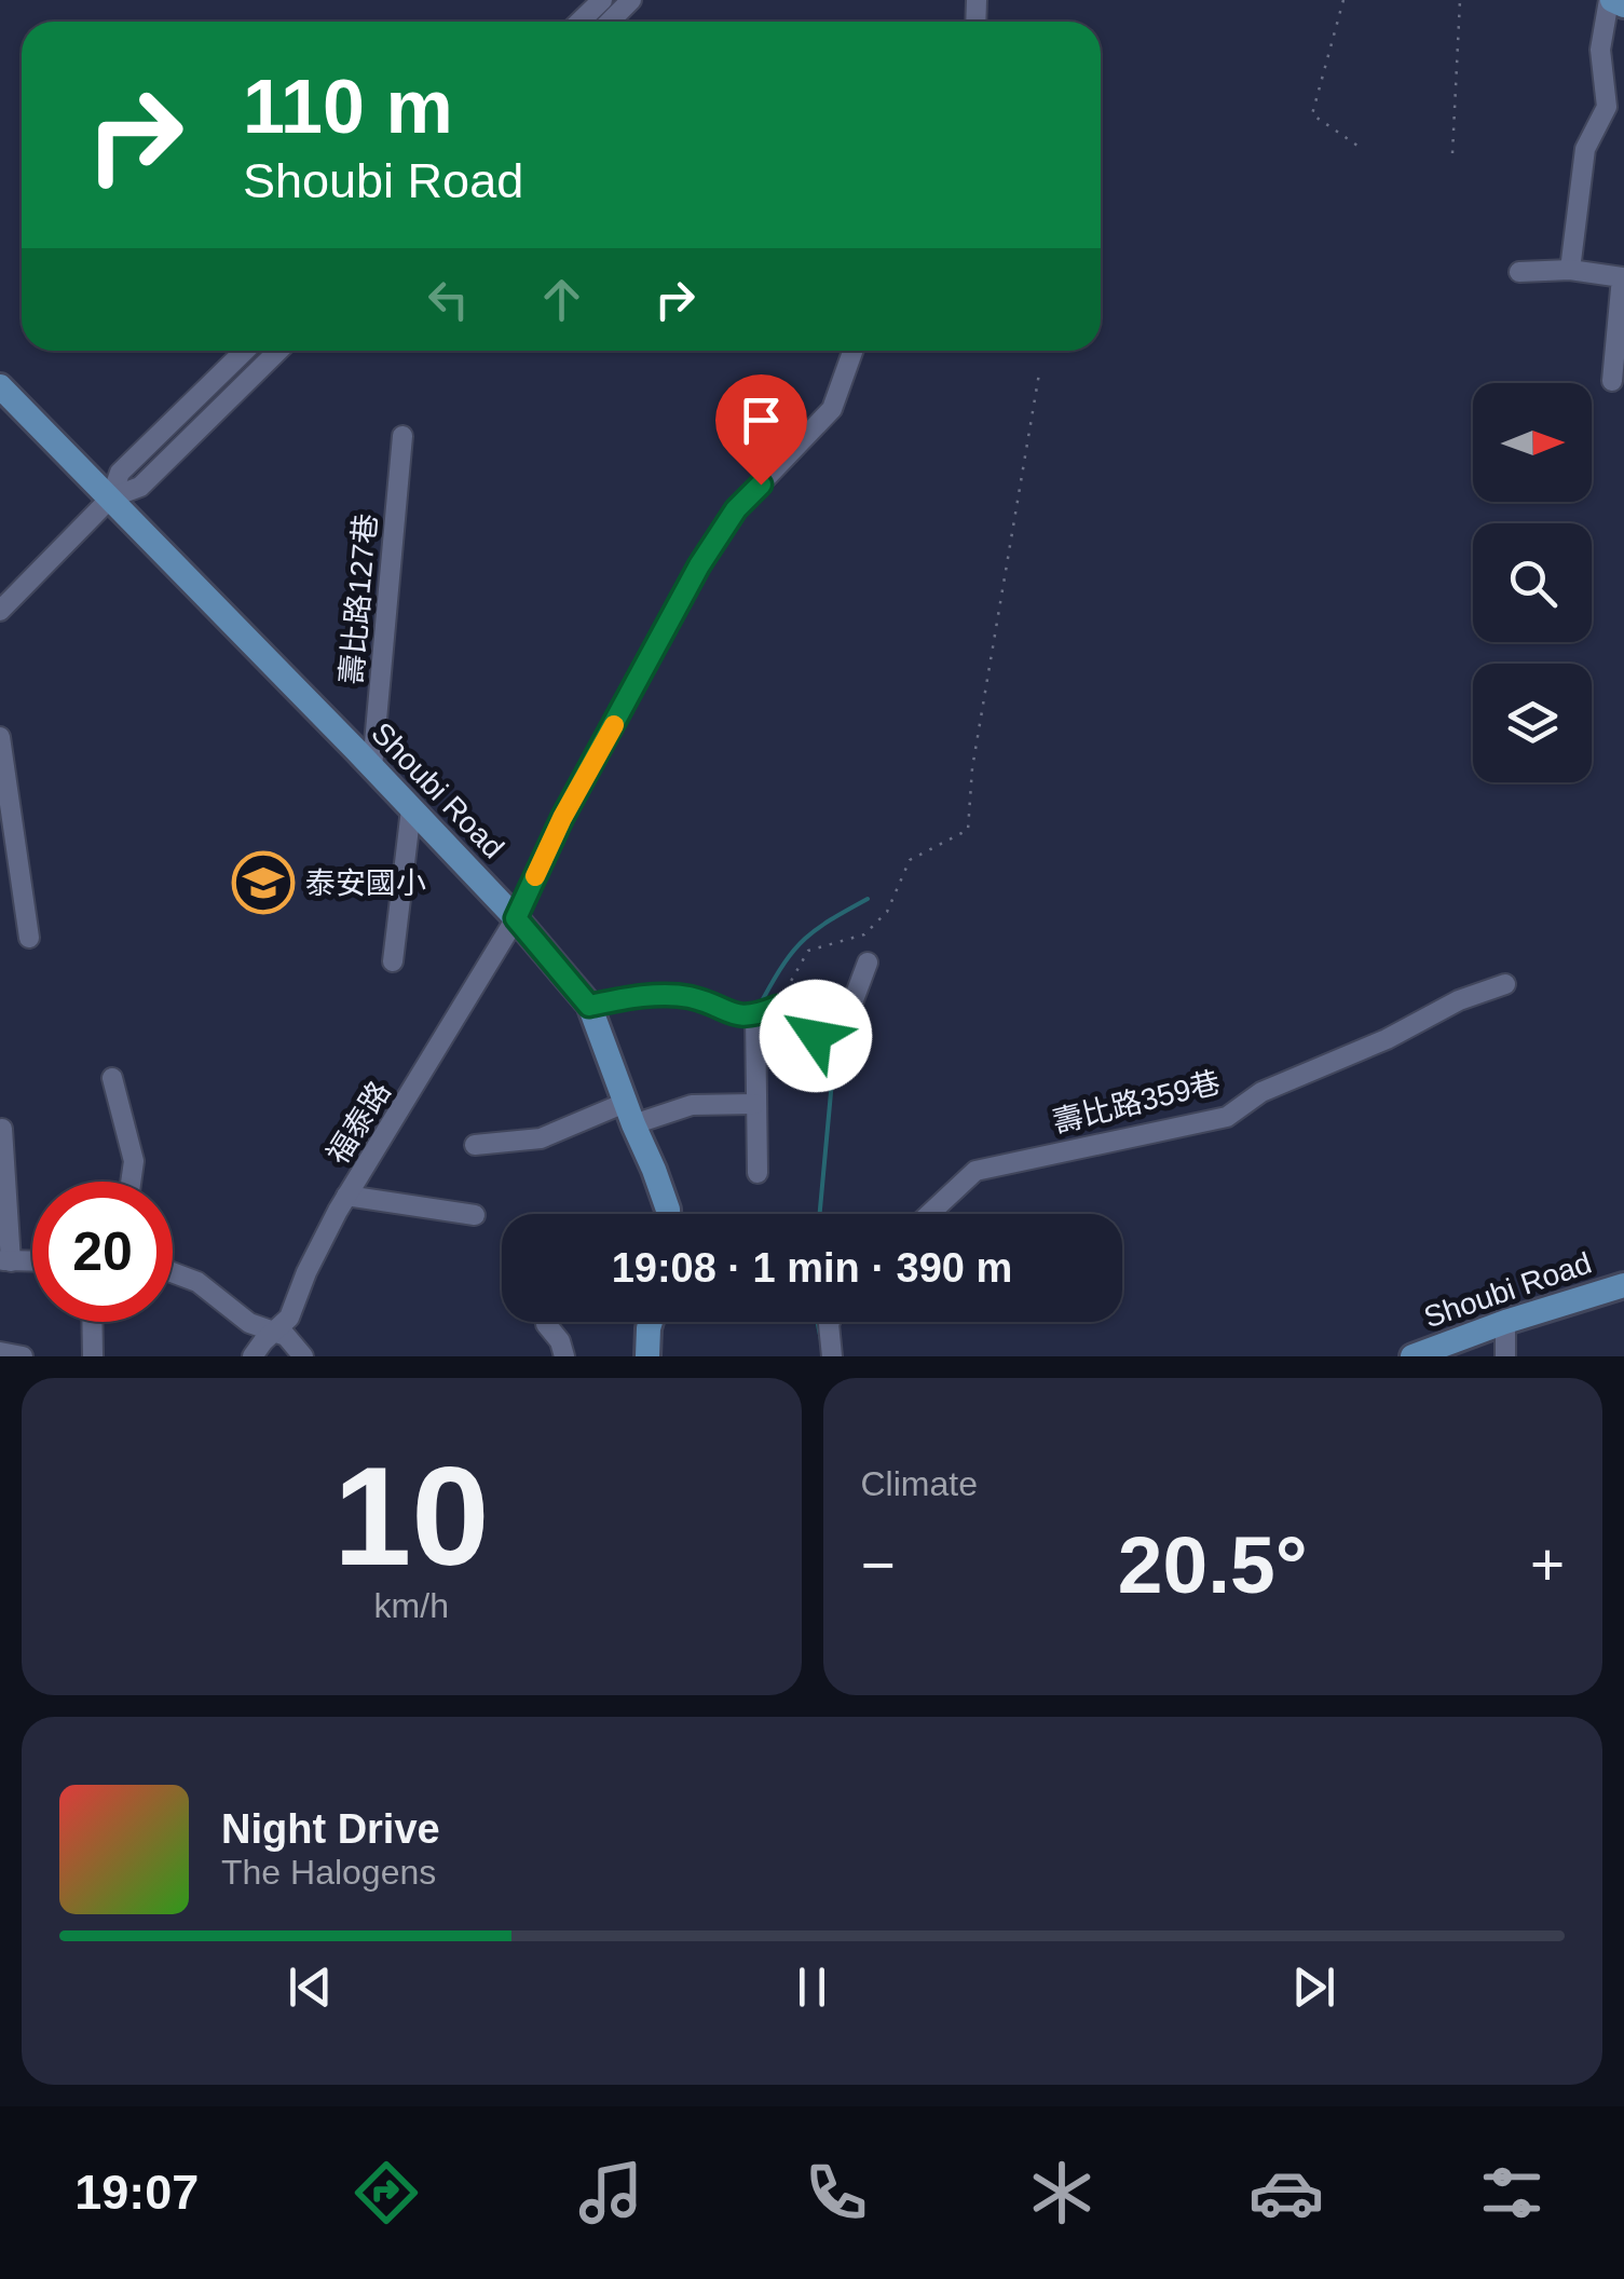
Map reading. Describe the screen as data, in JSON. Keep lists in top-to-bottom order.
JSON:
{
  "streets": {
    "main road": ["Shoubi Road"],
    "street": ["壽比路127巷", "壽比路359巷", "福泰路"]
  },
  "crossings": [
    ["壽比路127巷", "Shoubi Road"],
    ["Shoubi Road", "福泰路"]
  ],
  "places": {
    "school or university": ["泰安國小"]
  },
  "north": "right",
  "page": {
    "turn": ["110 m", "Shoubi Road"],
    "limit": "20",
    "trip": "19:08 · 1 min · 390 m",
    "tile": [
      ["10", "km/h"],
      "Climate"
    ],
    "heat": ["−", "20.5°", "+"],
    "song": ["Night Drive", "The Halogens"],
    "tabs": "19:07"
  }
}
